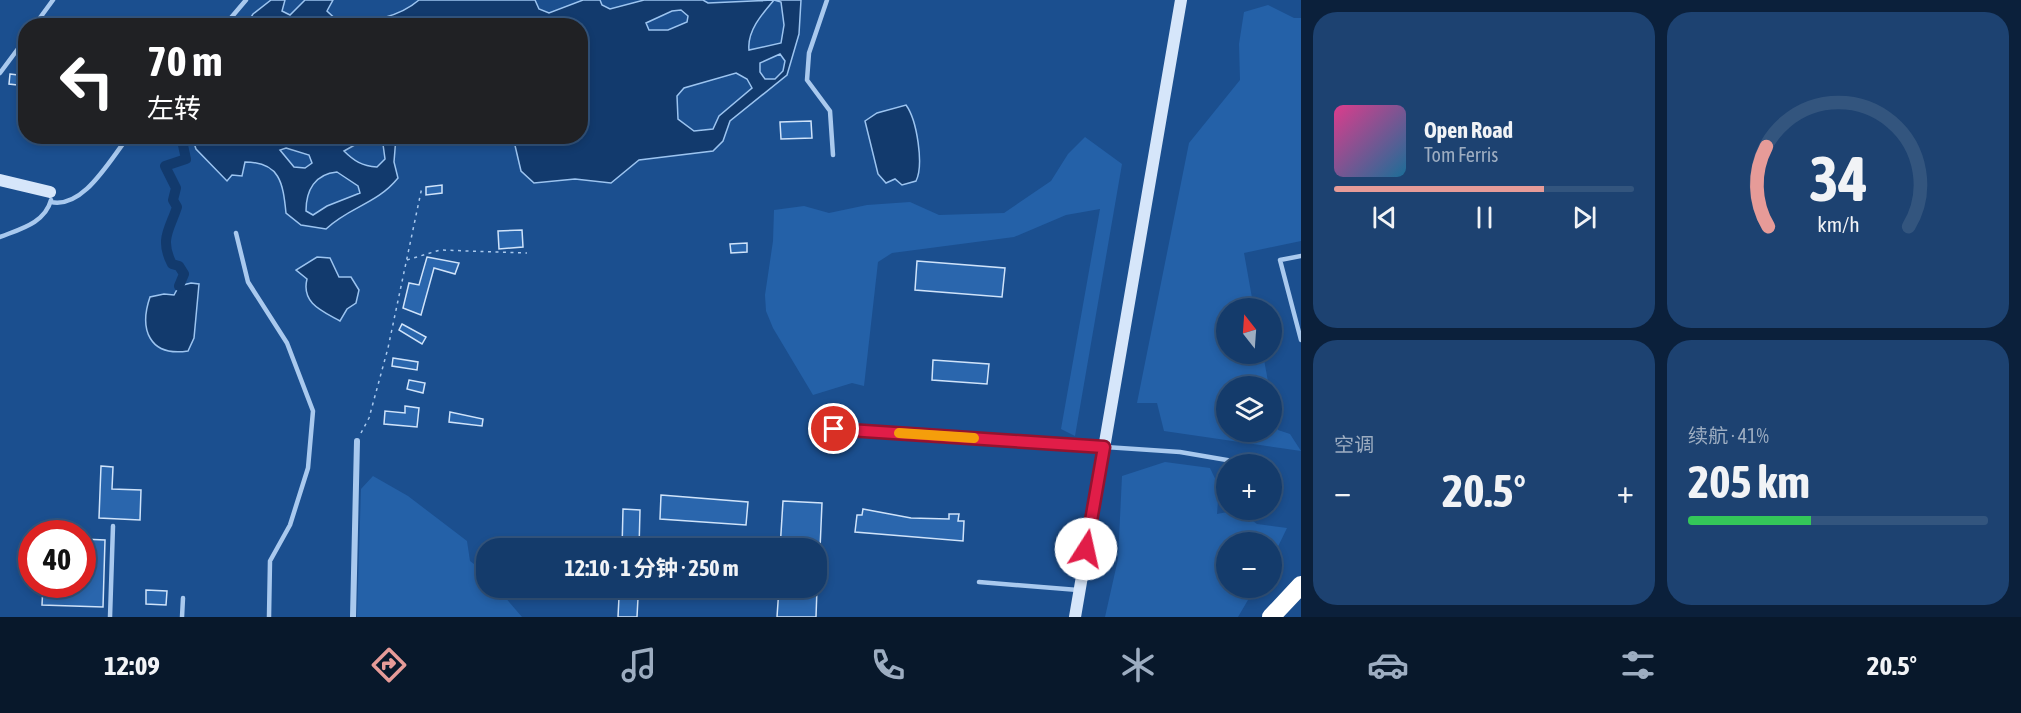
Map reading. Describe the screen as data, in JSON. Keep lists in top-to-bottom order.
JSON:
{
  "north": "top",
  "page": {
    "turn": ["70 m", "左转"],
    "song": ["Open Road", "Tom Ferris"],
    "map_buttons": ["+", "−"],
    "tile": [
      "空调",
      ["续航 · 41%", "205 km"]
    ],
    "heat": ["−", "20.5°", "+"],
    "limit": "40",
    "trip": "12:10 · 1 分钟 · 250 m",
    "tabs": ["12:09", "20.5°"],
    "gauge": ["34", "km/h"]
  }
}
